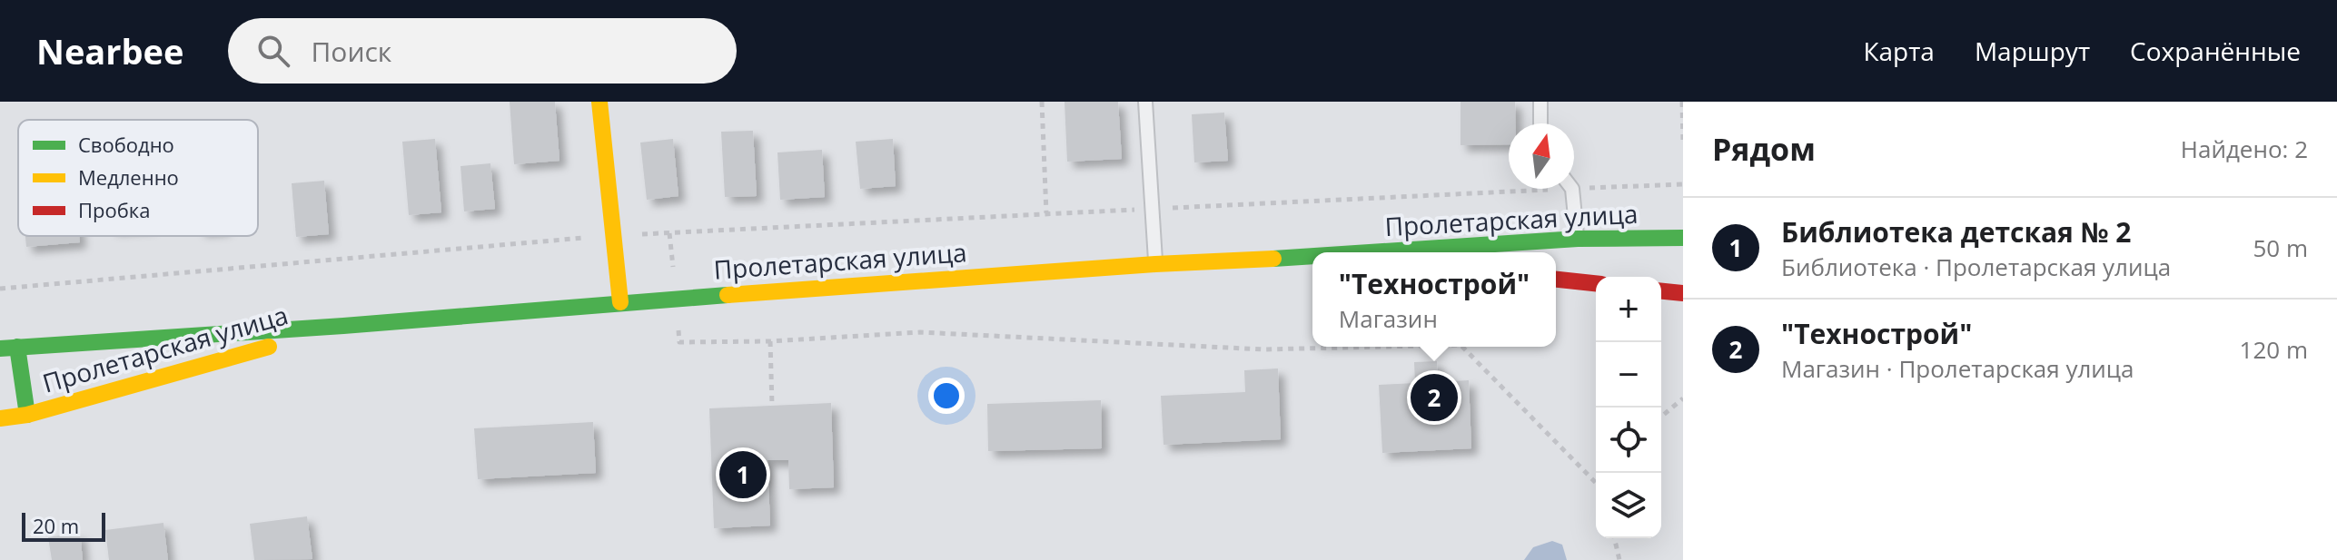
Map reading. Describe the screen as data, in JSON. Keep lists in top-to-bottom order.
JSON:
{
  "streets": {
    "main road": ["Пролетарская улица"]
  },
  "legend": ["Свободно", "Медленно", "Пробка"],
  "scale_bar": "20 m",
  "north": "top",
  "page": {
    "header": "Nearbee",
    "search": "Поиск",
    "nav": ["Карта", "Маршрут", "Сохранённые"],
    "heading": ["Рядом", "Найдено: 2"],
    "list": [
      {
        "mark": "1",
        "name": "Библиотека детская № 2",
        "note": "Библиотека · Пролетарская улица",
        "value": "50 m"
      },
      {
        "mark": "2",
        "name": "\"Технострой\"",
        "note": "Магазин · Пролетарская улица",
        "value": "120 m"
      }
    ],
    "popup": ["\"Технострой\"", "Магазин"],
    "map_buttons": ["+", "−"],
    "pins": ["2", "1"],
    "scale": "20 m"
  }
}
